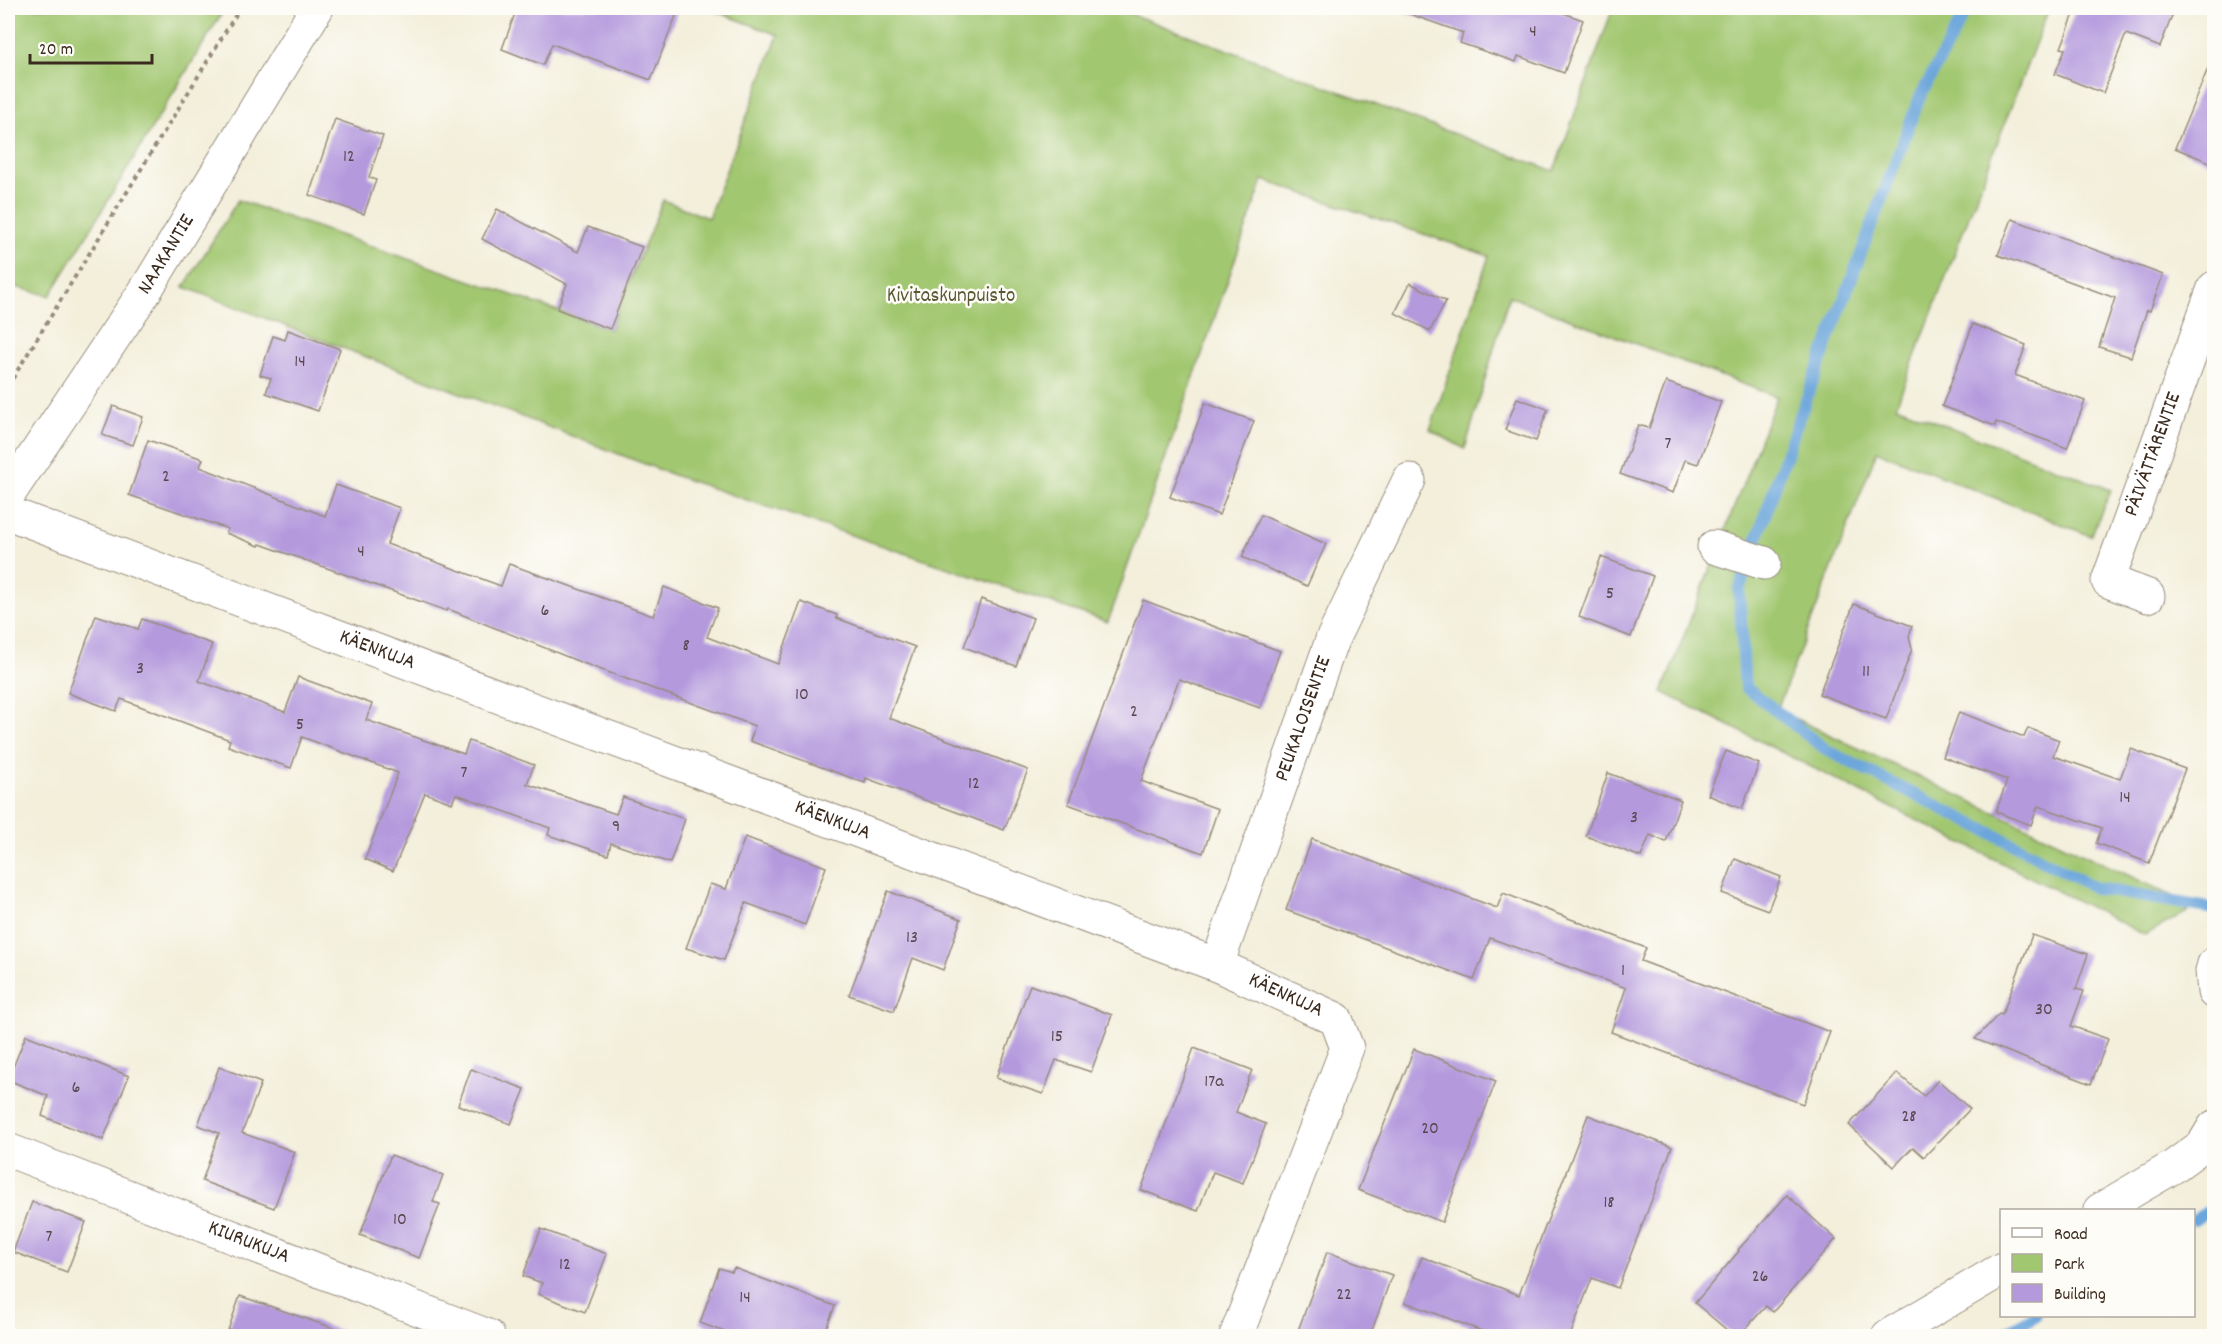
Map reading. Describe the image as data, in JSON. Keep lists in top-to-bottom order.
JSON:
{
  "streets": {
    "street": [
      "NAAKANTIE",
      "PÄIVÄTTÄRENTIE",
      "KÄENKUJA",
      "PEUKALOISENTIE",
      "KIURUKUJA"
    ]
  },
  "crossings": [
    ["KÄENKUJA", "PEUKALOISENTIE"]
  ],
  "parks": ["Kivitaskunpuisto"],
  "house_numbers": [
    "4",
    "12",
    "14",
    "7",
    "2",
    "4",
    "5",
    "6",
    "8",
    "3",
    "11",
    "10",
    "2",
    "5",
    "7",
    "12",
    "14",
    "3",
    "9",
    "13",
    "1",
    "30",
    "15",
    "17a",
    "6",
    "28",
    "20",
    "18",
    "10",
    "7",
    "12",
    "26",
    "22",
    "14"
  ],
  "legend": ["Road", "Park", "Building"],
  "scale_bar": "20 m"
}
